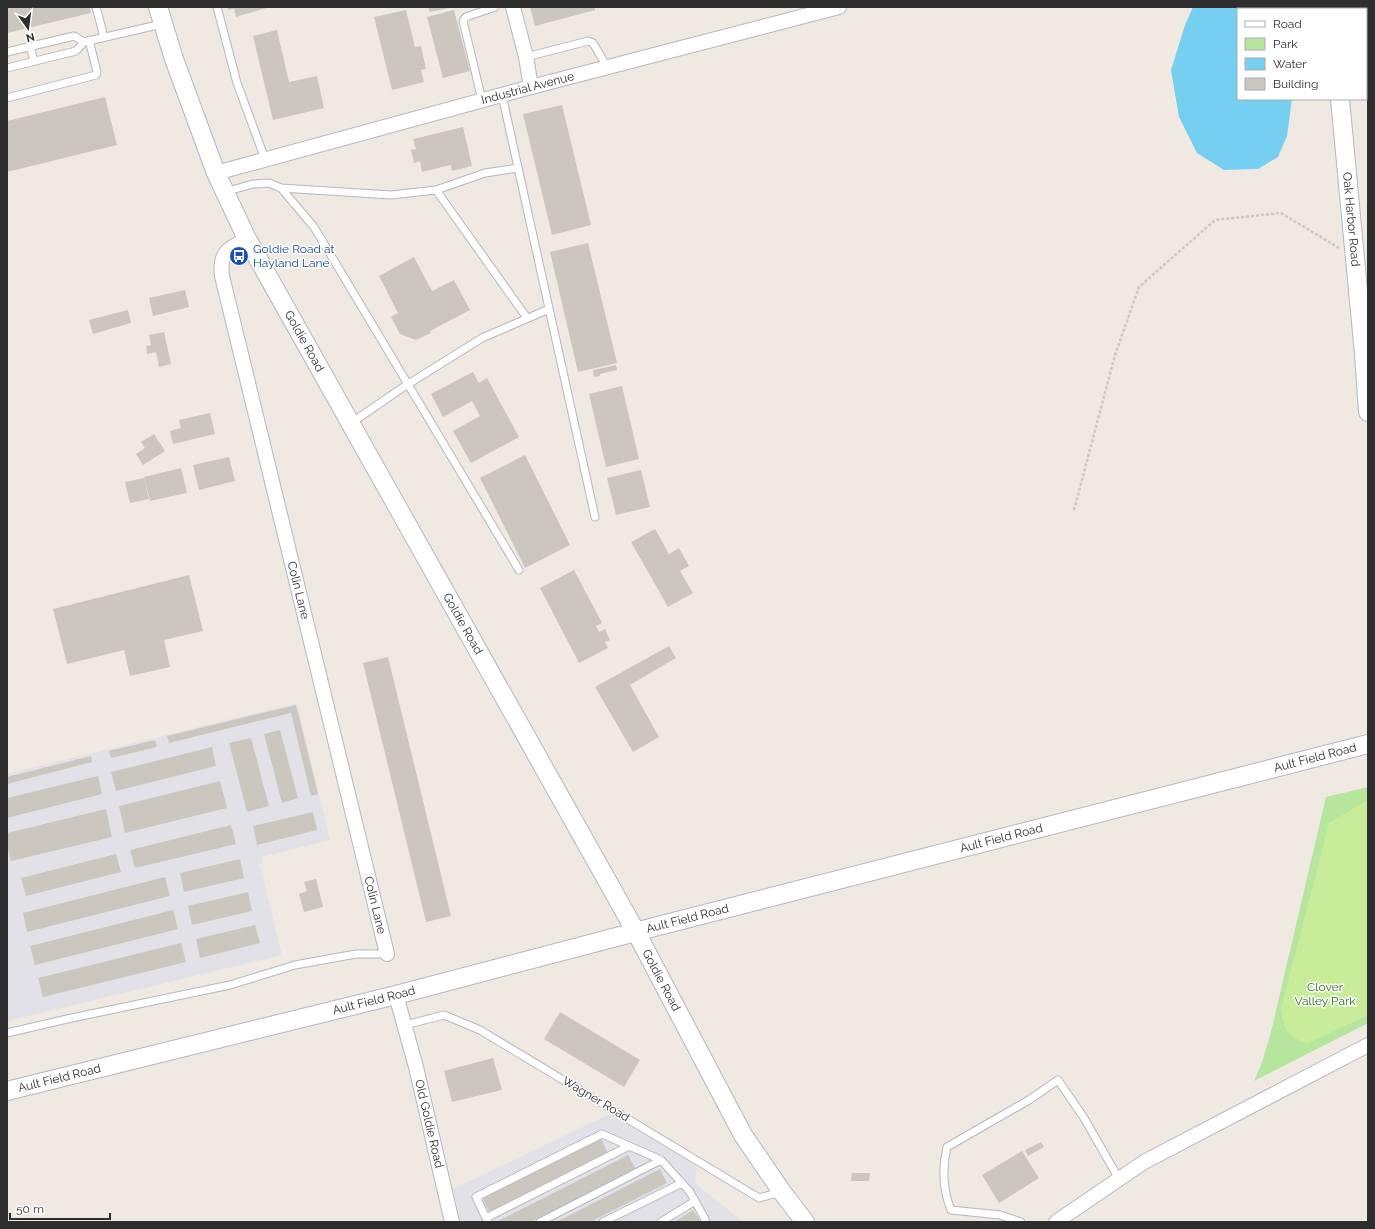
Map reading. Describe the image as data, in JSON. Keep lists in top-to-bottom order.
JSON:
{
  "streets": {
    "street": [
      "Industrial Avenue",
      "Oak Harbor Road",
      "Goldie Road",
      "Colin Lane",
      "Ault Field Road",
      "Old Goldie Road"
    ],
    "lane": ["Wagner Road"]
  },
  "crossings": [
    ["Industrial Avenue", "Goldie Road"],
    ["Goldie Road", "Colin Lane"],
    ["Goldie Road", "Ault Field Road"],
    ["Goldie Road", "Wagner Road"],
    ["Wagner Road", "Old Goldie Road"]
  ],
  "parks": ["Clover Valley Park"],
  "places": {
    "bus stop": ["Goldie Road at Hayland Lane"]
  },
  "legend": [
    "Road",
    "Park",
    "Water",
    "Building"
  ],
  "scale_bar": "50 m",
  "north": "bottom"
}
